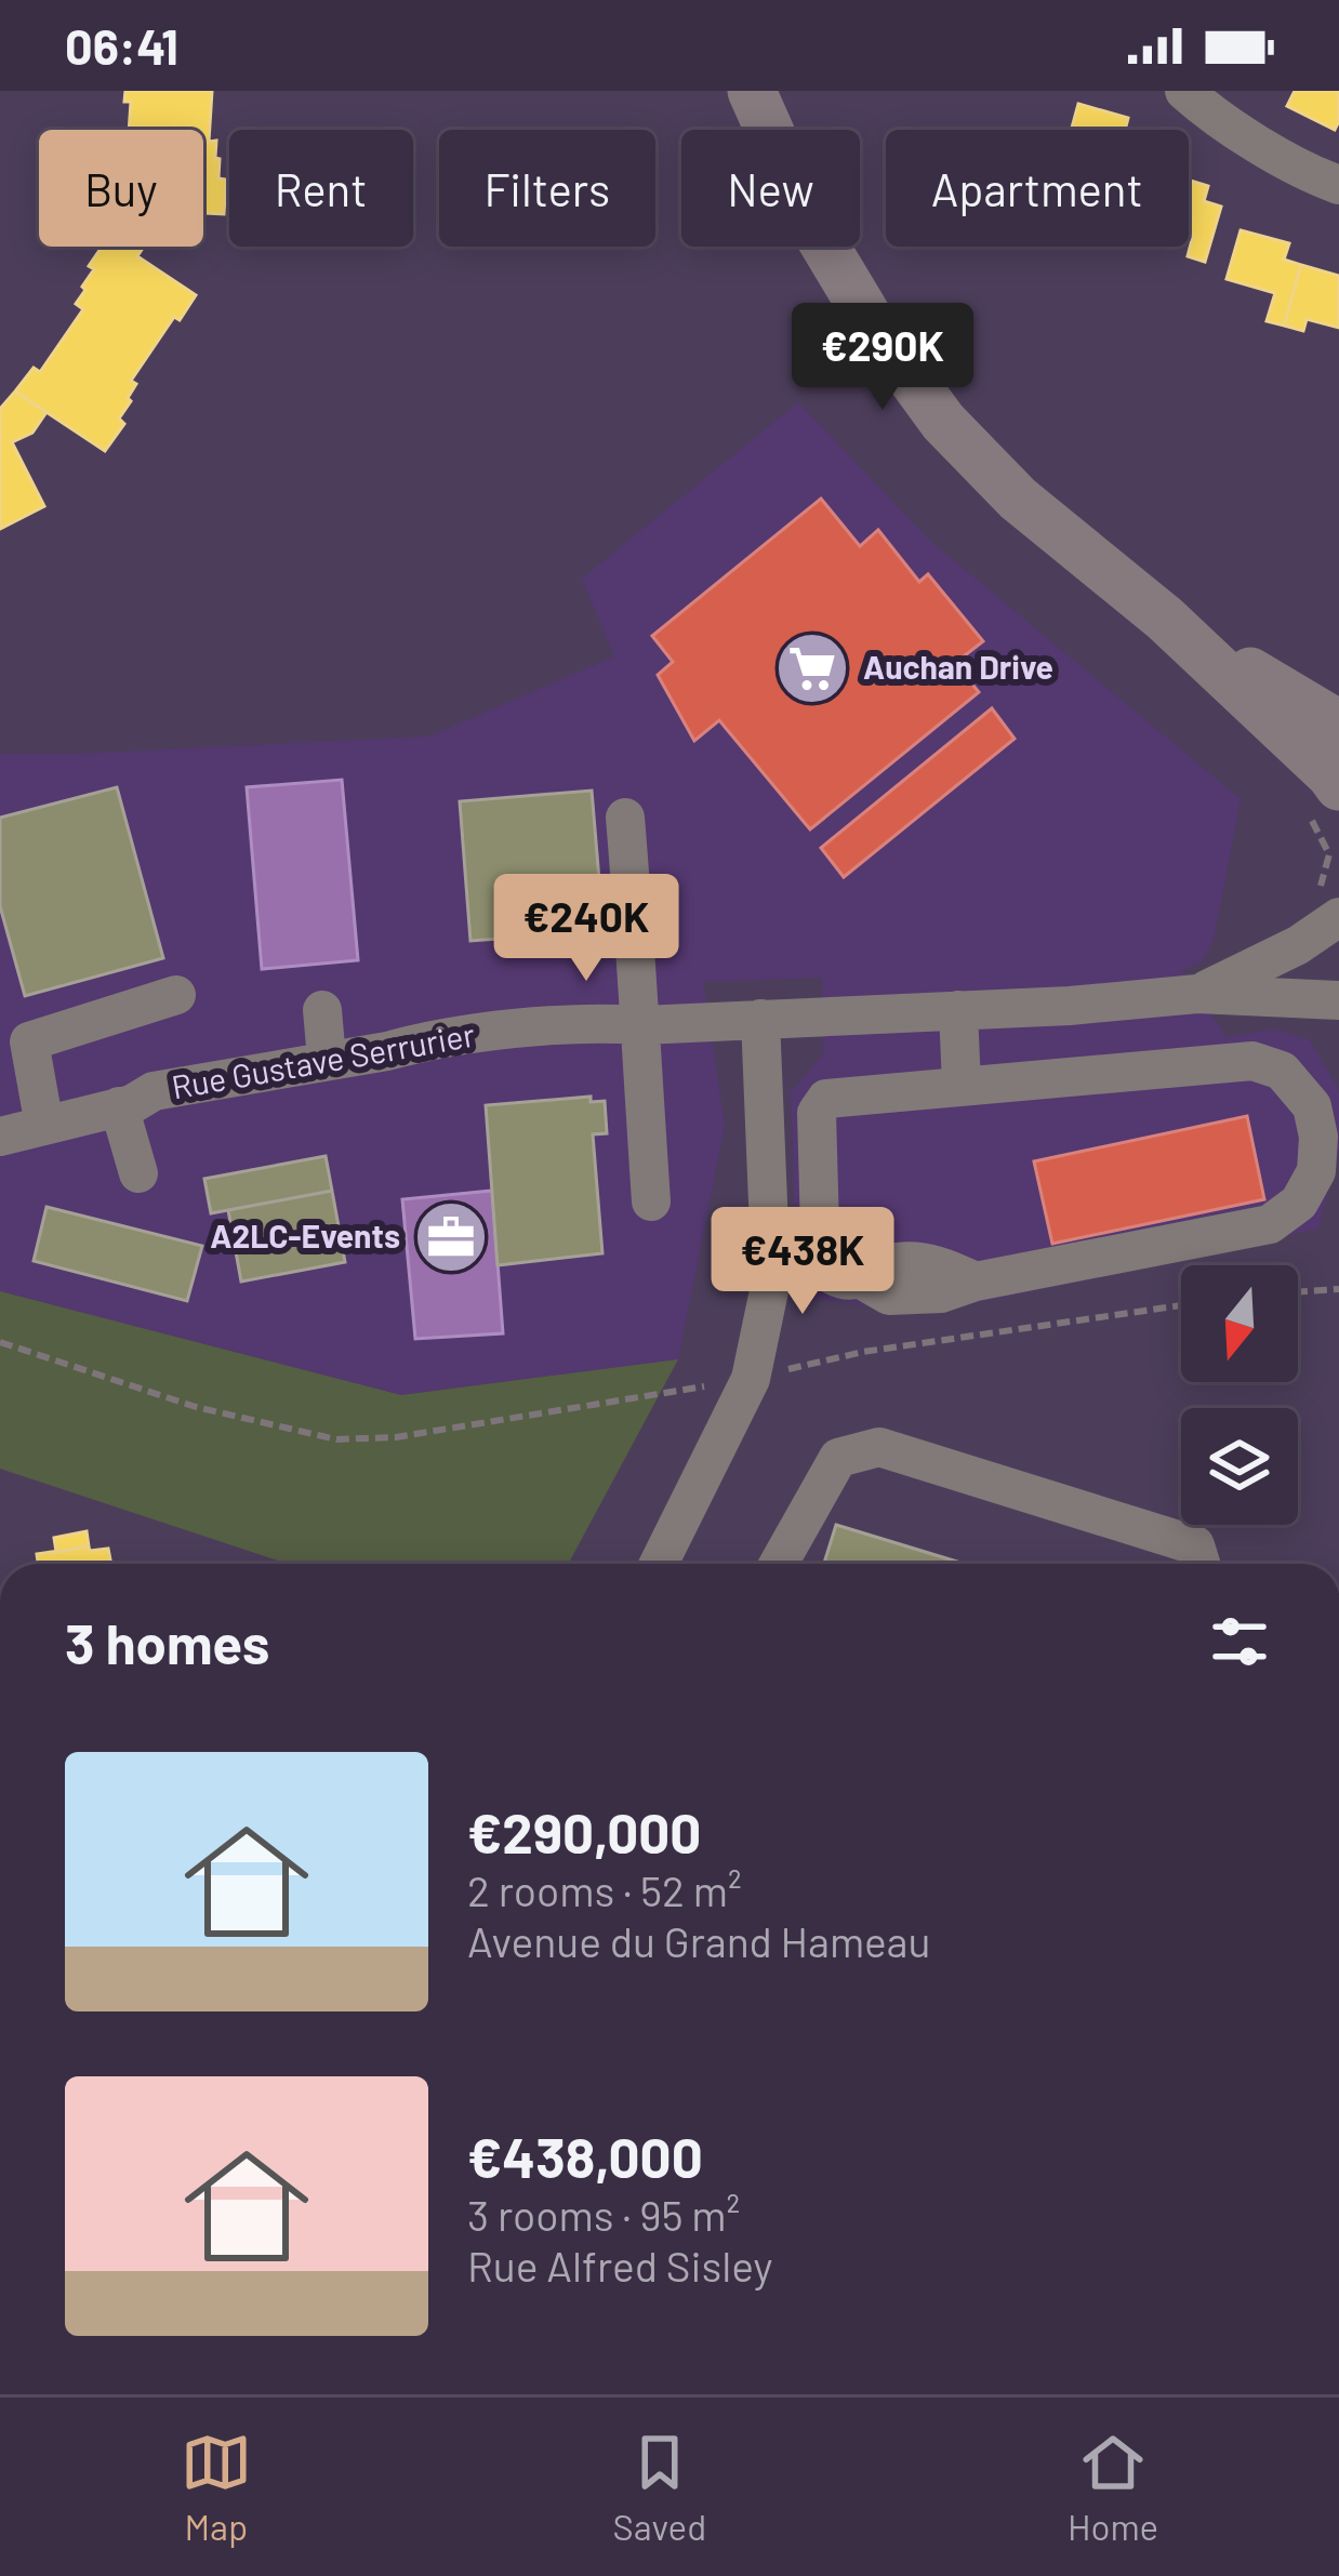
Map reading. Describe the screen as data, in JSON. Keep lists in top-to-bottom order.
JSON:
{
  "streets": {
    "street": ["Rue Gustave Serrurier"]
  },
  "places": {
    "supermarket": ["Auchan Drive"],
    "office": ["A2LC-Events"]
  },
  "north": "bottom",
  "page": {
    "status": "06:41",
    "chip": [
      "Buy",
      "Rent",
      "Filters",
      "New",
      "Apartment"
    ],
    "price": ["€290K", "€240K", "€438K"],
    "heading": "3 homes",
    "list": [
      {
        "name": "€290,000",
        "note": "2 rooms · 52 m² · Avenue du Grand Hameau"
      },
      {
        "name": "€438,000",
        "note": "3 rooms · 95 m² · Rue Alfred Sisley"
      }
    ],
    "tabs": ["Map", "Saved", "Home"]
  }
}
